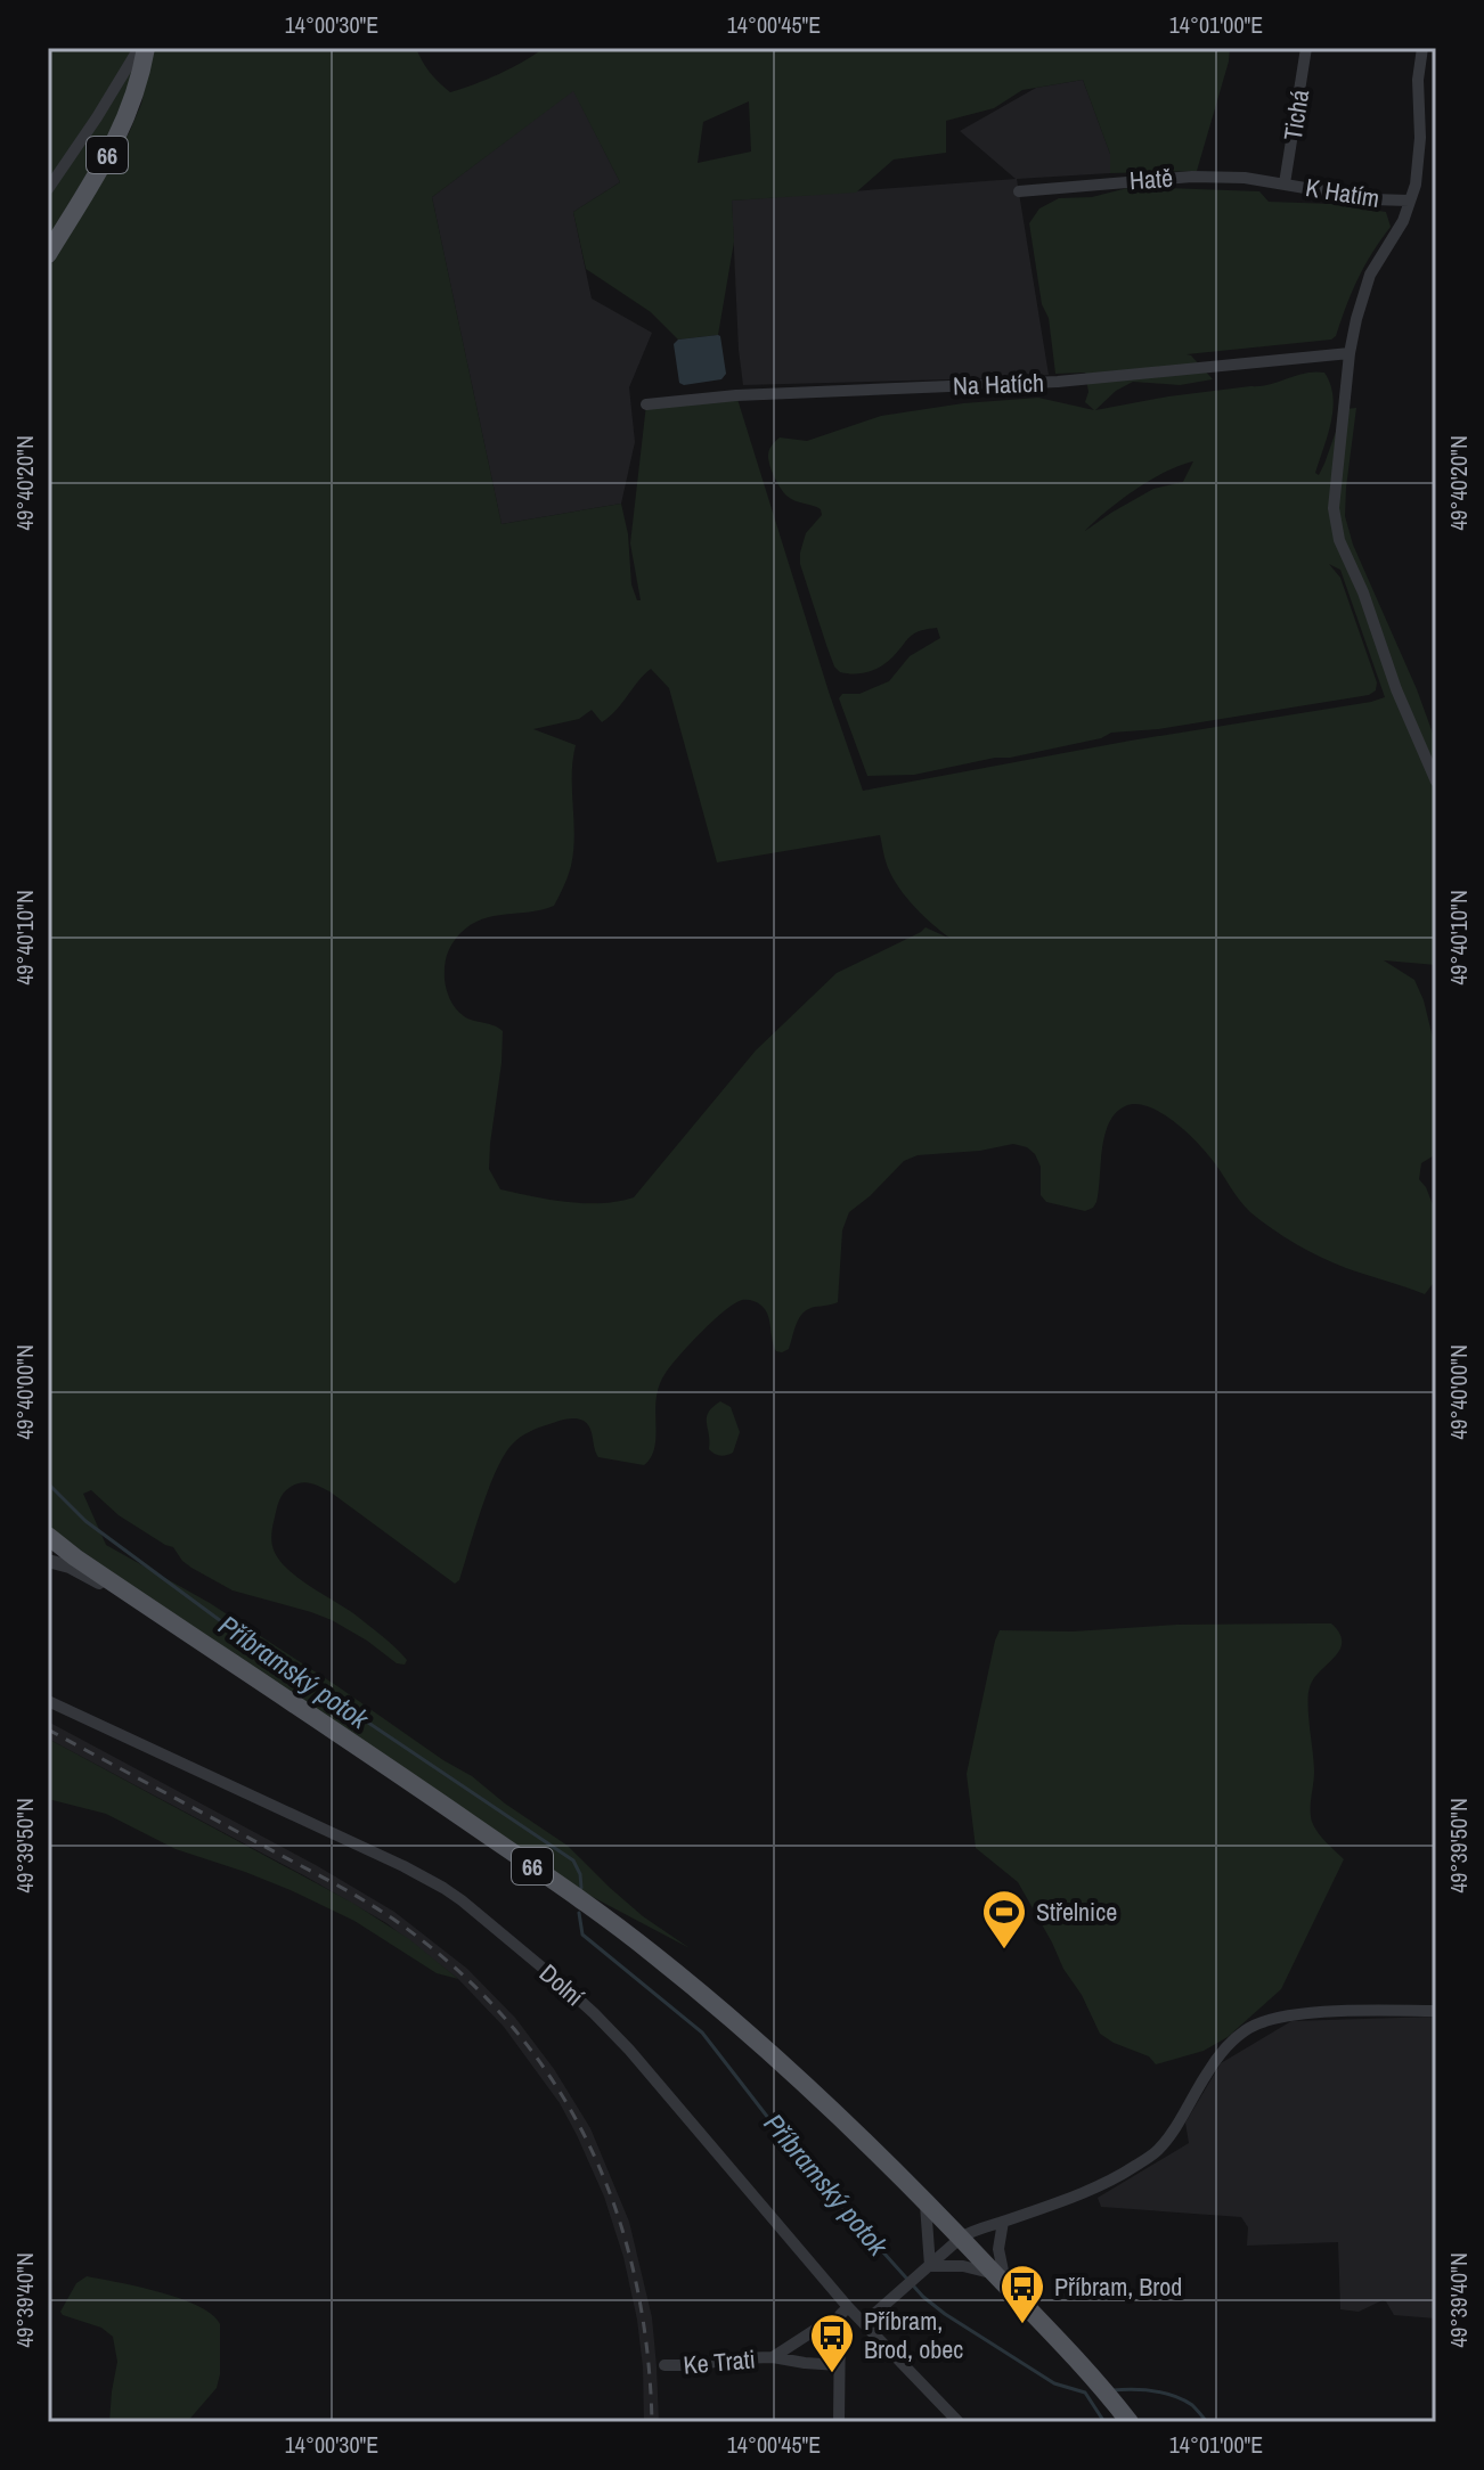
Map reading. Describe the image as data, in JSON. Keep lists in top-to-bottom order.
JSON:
{
  "streets": {
    "main road": ["66"],
    "street": [
      "Tichá",
      "Hatě",
      "K Hatím",
      "Na Hatích",
      "Dolní",
      "Ke Trati"
    ]
  },
  "crossings": [
    ["Tichá", "Hatě"],
    ["Tichá", "K Hatím"],
    ["Hatě", "K Hatím"]
  ],
  "water": ["Příbramský potok"],
  "places": {
    "sports": ["Střelnice"],
    "bus stop": ["Příbram, Brod", "Příbram, Brod, obec"]
  },
  "coordinates": [
    "14°00'30\"E",
    "14°00'45\"E",
    "14°01'00\"E",
    "49°40'20\"N",
    "49°40'10\"N",
    "49°40'00\"N",
    "49°39'50\"N",
    "49°39'40\"N"
  ]
}
